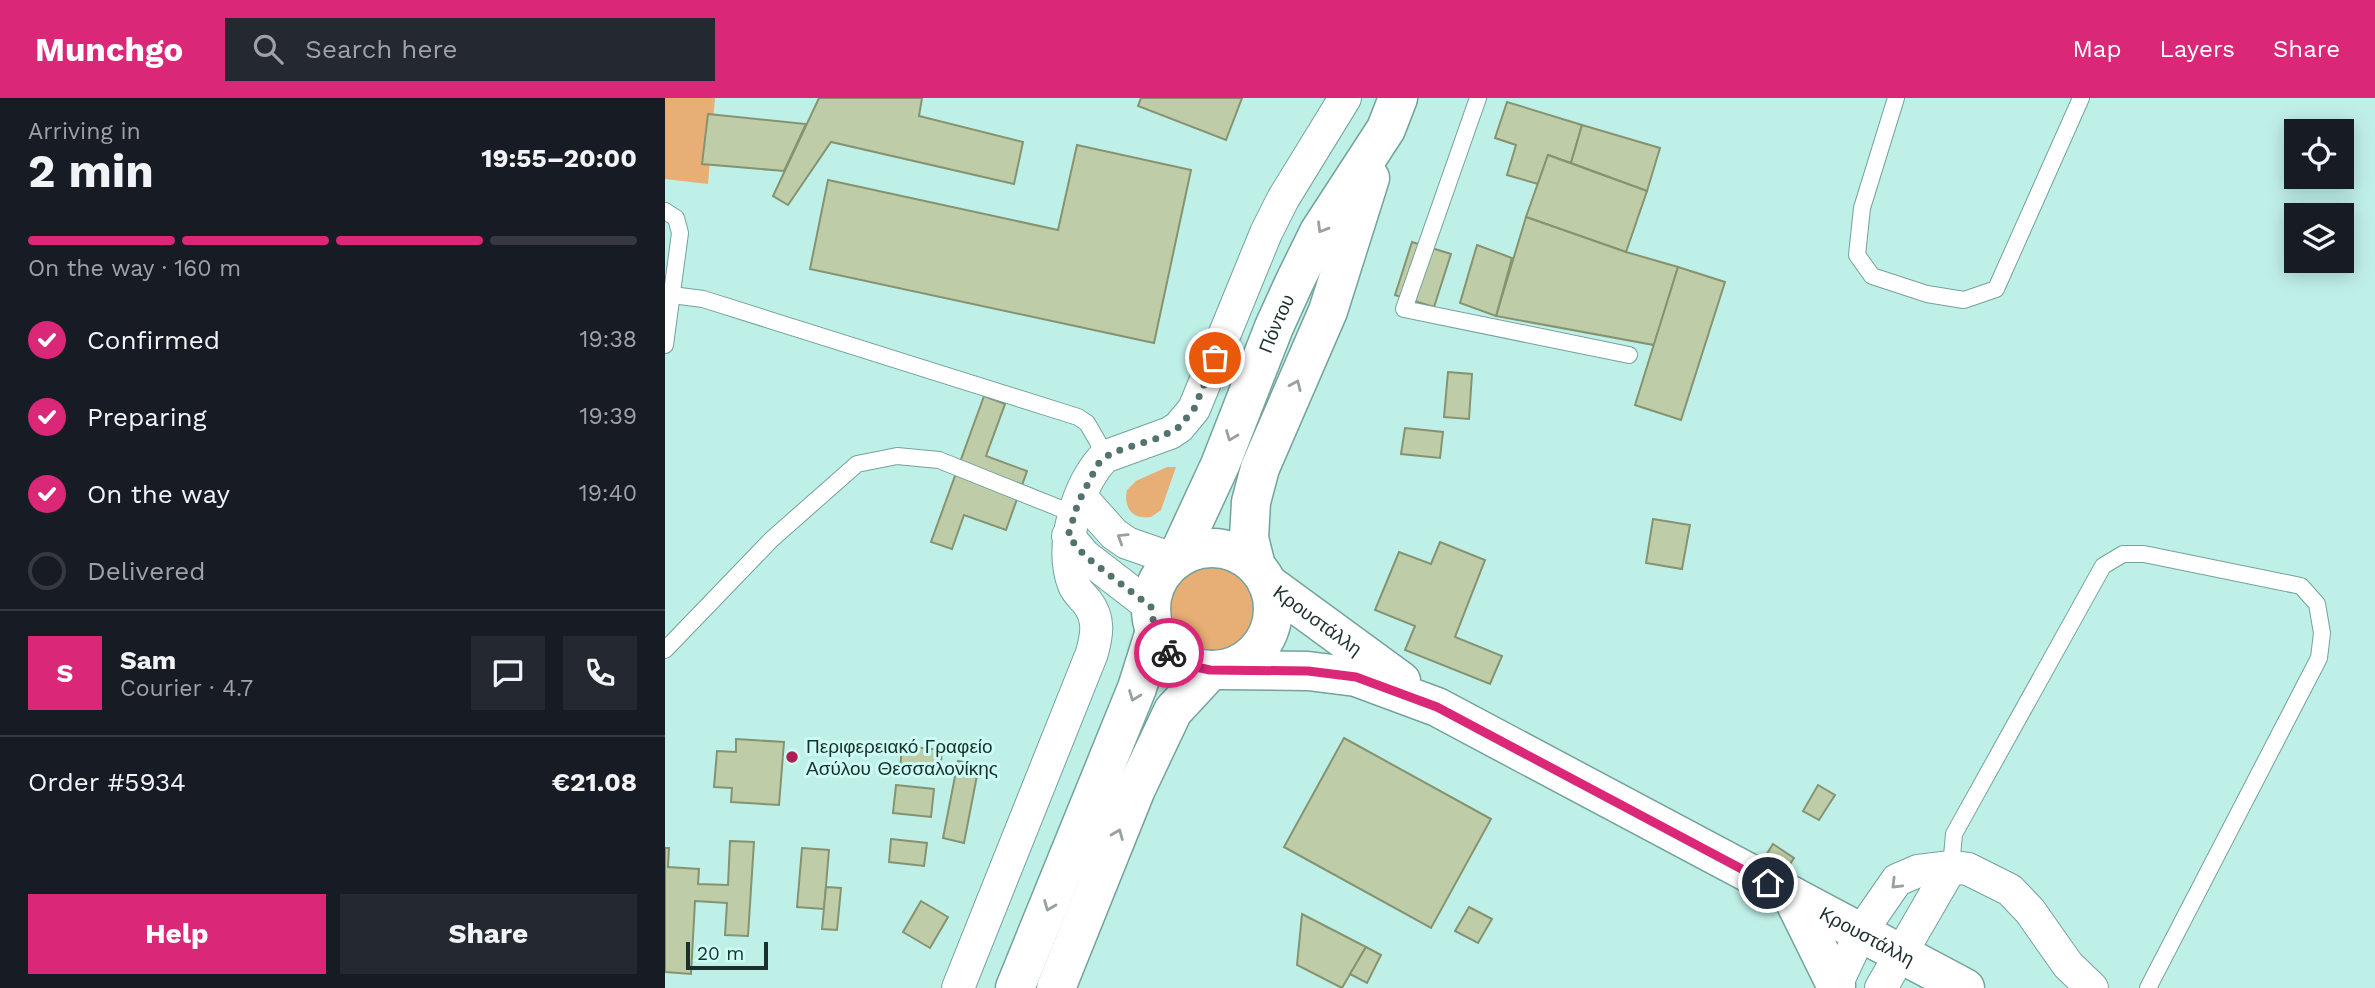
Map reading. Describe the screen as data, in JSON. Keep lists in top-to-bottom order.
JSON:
{
  "streets": {
    "street": ["Πόντου", "Κρουστάλλη"]
  },
  "crossings": [
    ["Πόντου", "Κρουστάλλη"]
  ],
  "places": ["Περιφερειακό Γραφείο Ασύλου Θεσσαλονίκης"],
  "scale_bar": "20 m",
  "page": {
    "header": "Munchgo",
    "search": "Search here",
    "nav": ["Map", "Layers", "Share"],
    "heading": ["2 min", "Arriving in", "19:55–20:00"],
    "panel": [
      "Sam",
      "Courier · 4.7",
      "Order #5934",
      "€21.08"
    ],
    "bar": "On the way · 160 m",
    "list": [
      ["Confirmed", "19:38"],
      ["Preparing", "19:39"],
      ["On the way", "19:40"],
      "Delivered"
    ],
    "round": "S",
    "buttons": ["Help", "Share"],
    "scale": "20 m"
  }
}
